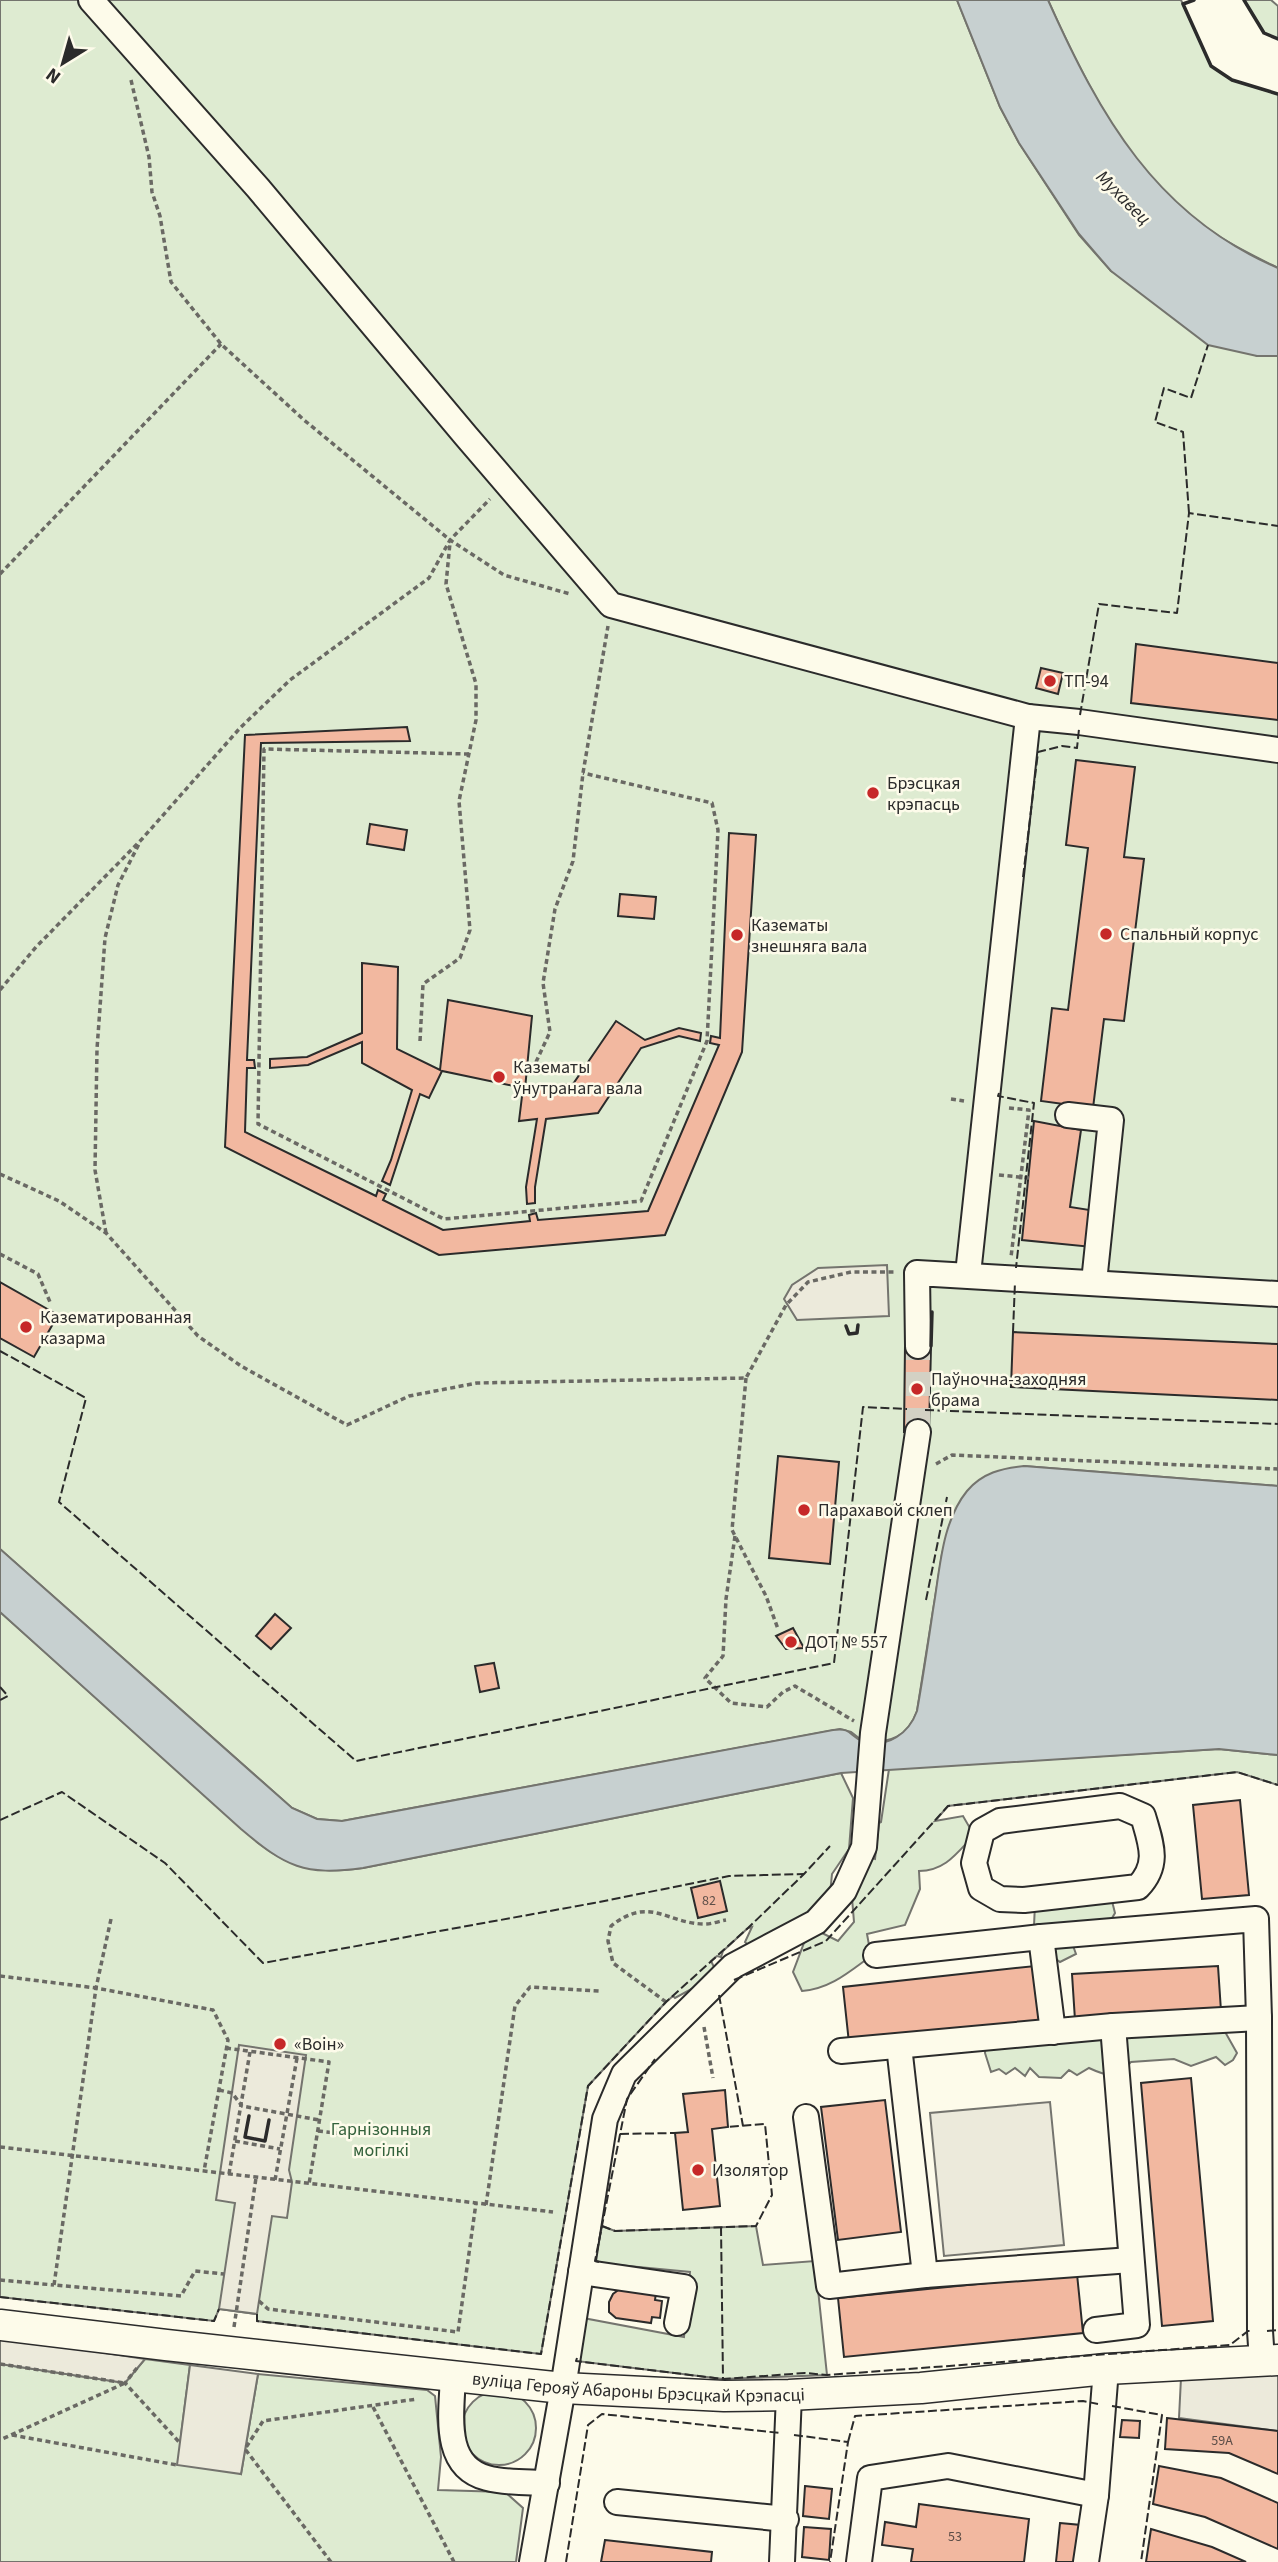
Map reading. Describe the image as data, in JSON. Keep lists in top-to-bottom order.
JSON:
{
  "streets": {
    "main road": ["вуліца Герояў Абароны Брэсцкай Крэпасці"]
  },
  "water": ["Мухавец"],
  "parks": ["Гарнізонныя могілкі"],
  "places": [
    "ТП-94",
    "Брэсцкая крэпасць",
    "Спальный корпус",
    "Казематы знешняга вала",
    "Казематы ўнутранага вала",
    "Казематированная казарма",
    "Паўночна-заходняя брама",
    "Парахавой склеп",
    "ДОТ № 557",
    "«Воін»",
    "Изолятор"
  ],
  "house_numbers": ["82", "59А", "53"],
  "north": "bottom left"
}
